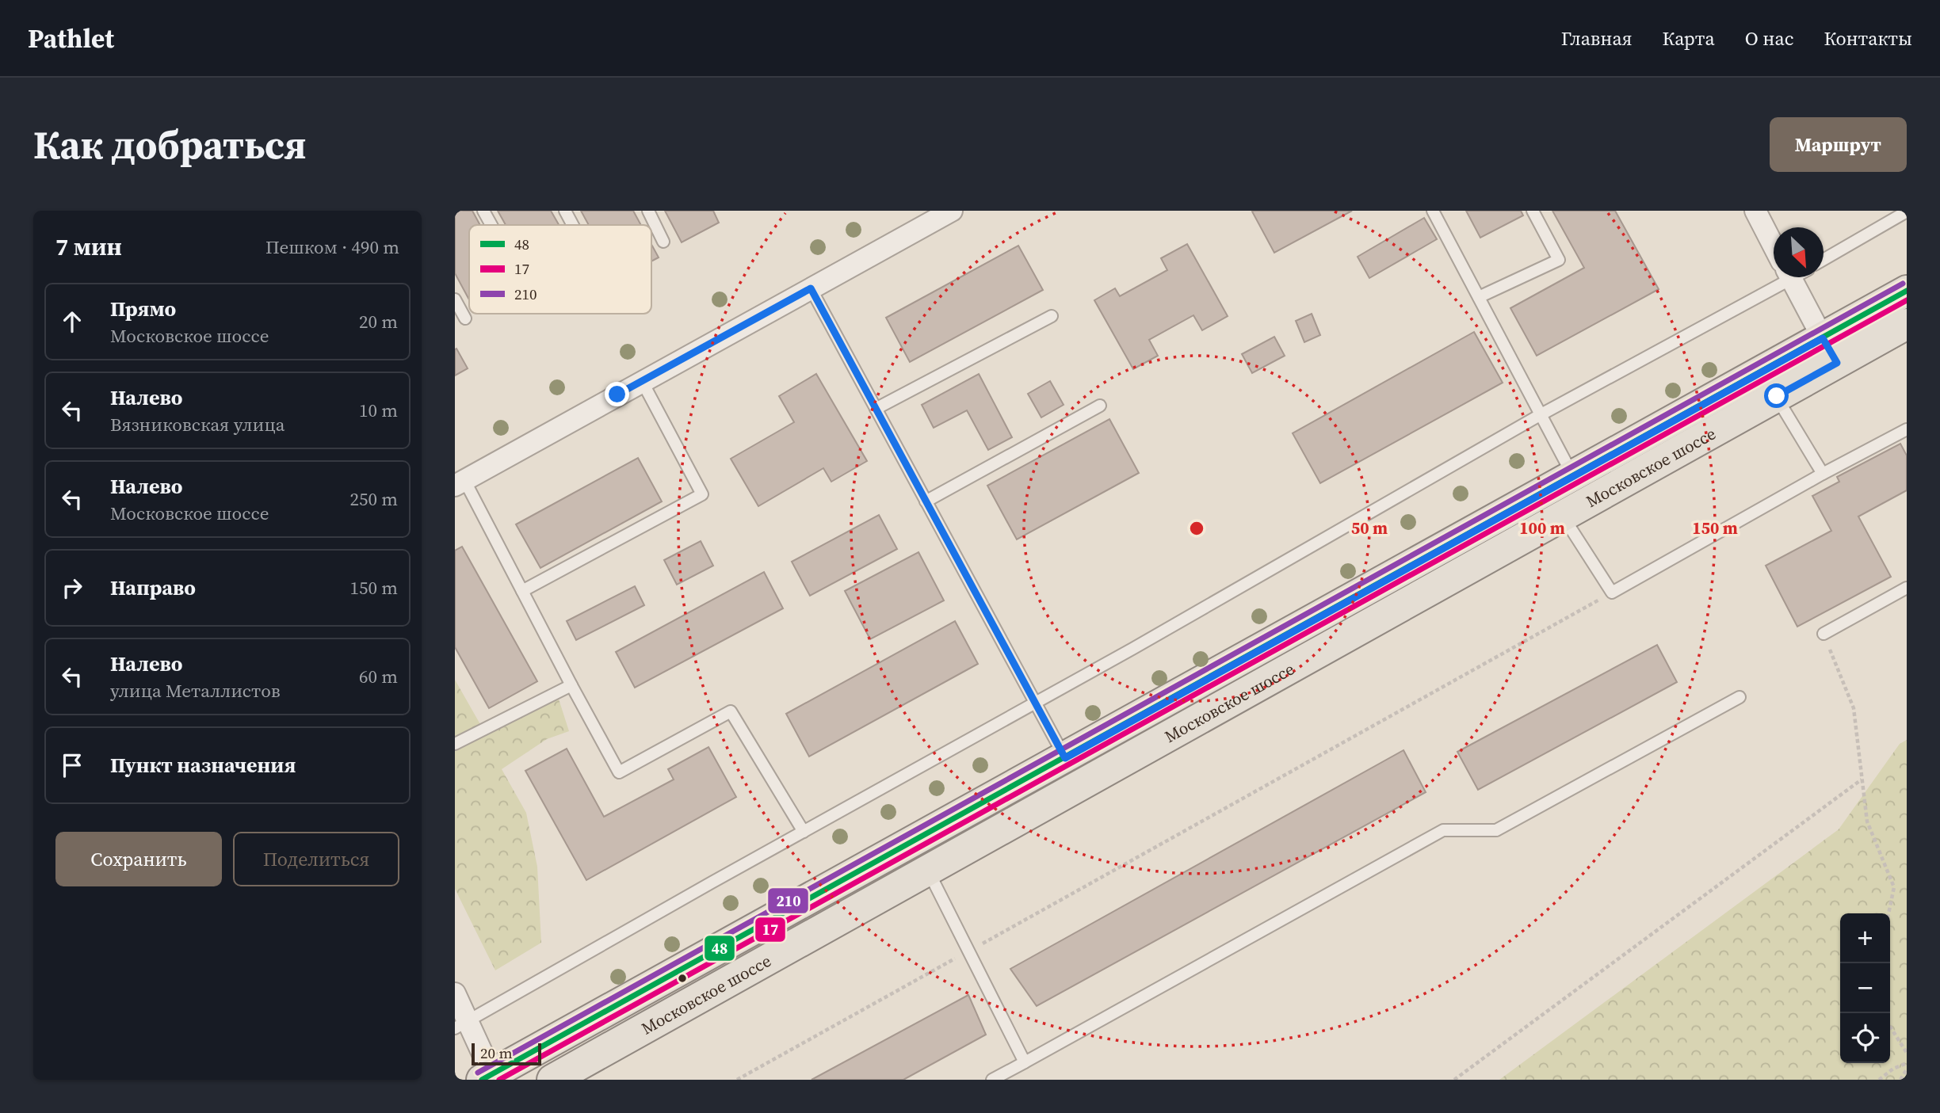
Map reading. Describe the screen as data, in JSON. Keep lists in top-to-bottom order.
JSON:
{
  "streets": {
    "main road": ["Московское шоссе"]
  },
  "lines": ["transit line 210", "transit line 48", "transit line 17"],
  "legend": ["48", "17", "210"],
  "scale_bar": "20 m",
  "north": "bottom right",
  "page": {
    "header": "Pathlet",
    "nav": [
      "Главная",
      "Карта",
      "О нас",
      "Контакты"
    ],
    "buttons": [
      "Маршрут",
      ["Сохранить", "Поделиться"]
    ],
    "title": "Как добраться",
    "heading": ["7 мин", "Пешком · 490 m"],
    "list": [
      ["Прямо", "Московское шоссе", "20 m"],
      ["Налево", "Вязниковская улица", "10 m"],
      ["Налево", "Московское шоссе", "250 m"],
      ["Направо", "150 m"],
      ["Налево", "улица Металлистов", "60 m"],
      "Пункт назначения"
    ],
    "map_buttons": ["+", "−"],
    "scale": "20 m"
  },
  "rings": ["50 m", "100 m", "150 m"]
}
